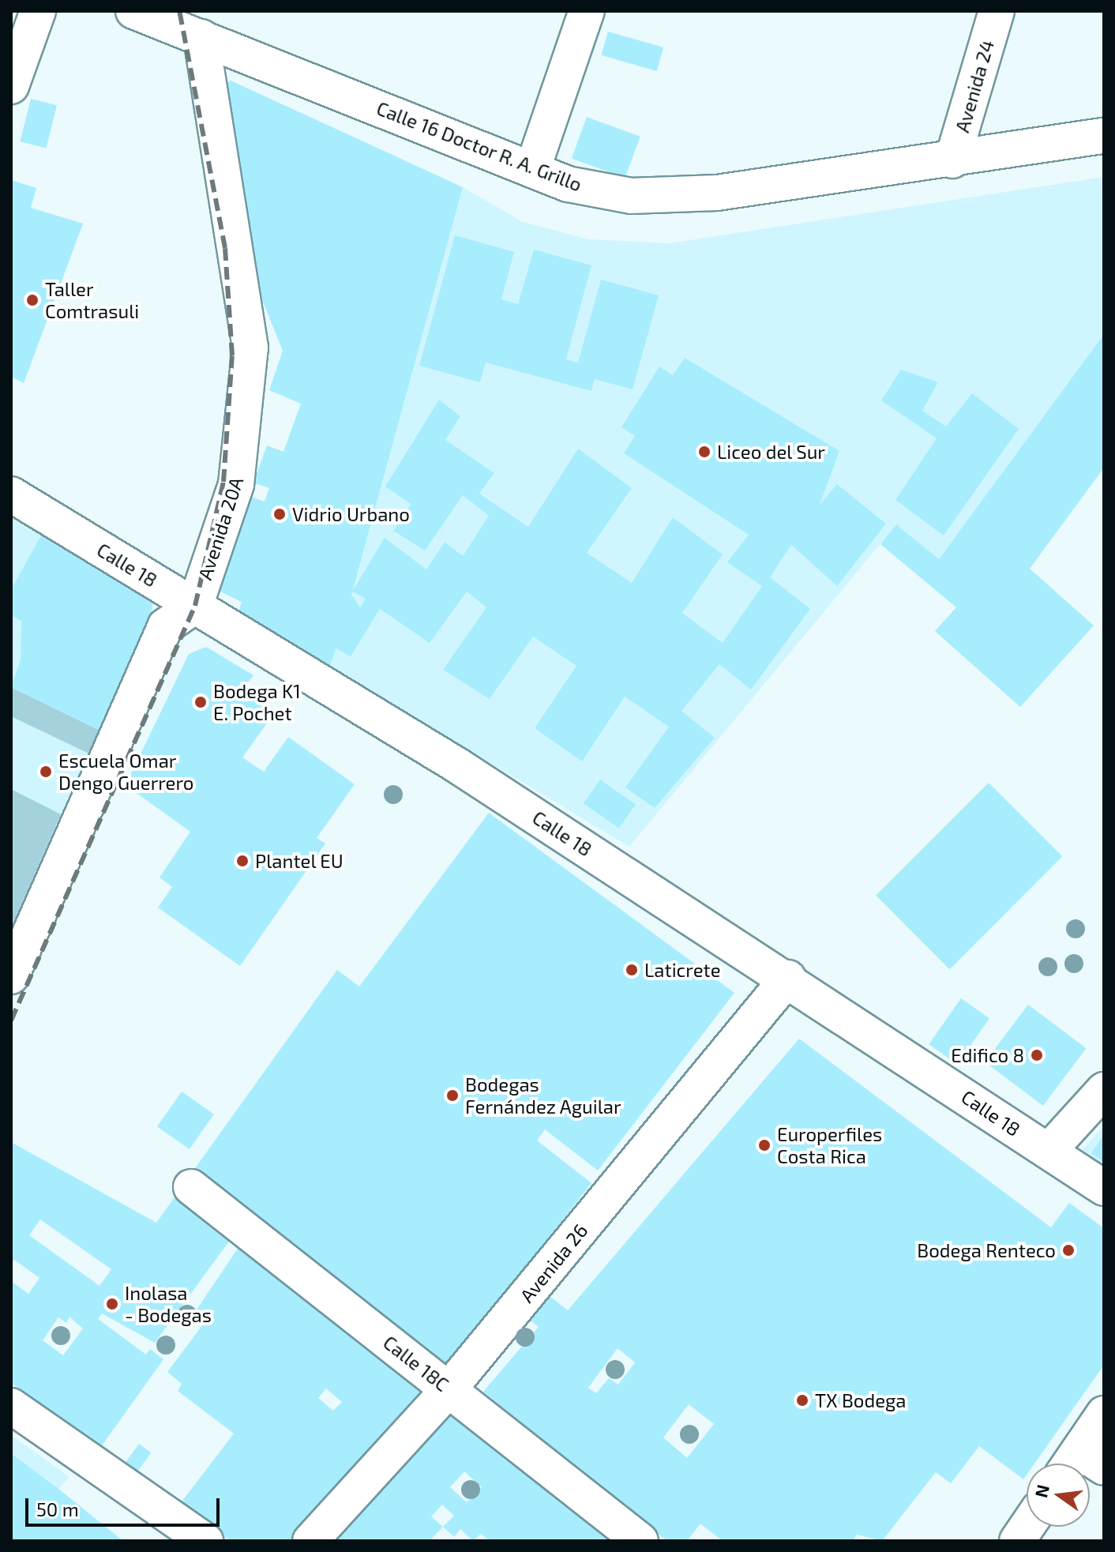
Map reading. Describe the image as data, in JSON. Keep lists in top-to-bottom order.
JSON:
{
  "streets": {
    "street": [
      "Avenida 24",
      "Calle 16 Doctor R. A. Grillo",
      "Avenida 20A",
      "Calle 18",
      "Avenida 26",
      "Calle 18C"
    ]
  },
  "crossings": [
    ["Avenida 24", "Calle 16 Doctor R. A. Grillo"],
    ["Calle 16 Doctor R. A. Grillo", "Avenida 20A"],
    ["Avenida 20A", "Calle 18"],
    ["Calle 18", "Avenida 26"],
    ["Avenida 26", "Calle 18C"]
  ],
  "places": [
    "Taller Comtrasuli",
    "Liceo del Sur",
    "Vidrio Urbano",
    "Bodega K1 E. Pochet",
    "Escuela Omar Dengo Guerrero",
    "Plantel EU",
    "Laticrete",
    "Edifico 8",
    "Bodegas Fernández Aguilar",
    "Europerfiles Costa Rica",
    "Bodega Renteco",
    "Inolasa - Bodegas",
    "TX Bodega"
  ],
  "scale_bar": "50 m",
  "north": "left"
}
